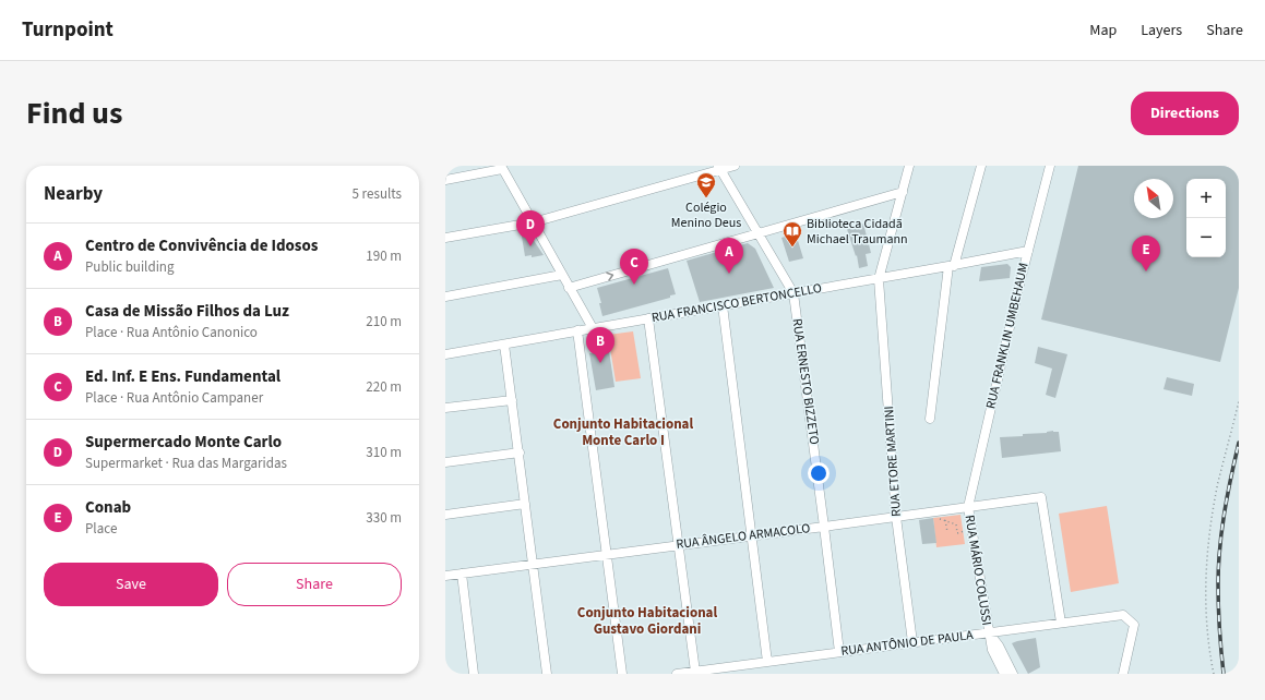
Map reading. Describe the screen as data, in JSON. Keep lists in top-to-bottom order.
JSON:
{
  "streets": {
    "street": [
      "RUA FRANCISCO BERTONCELLO",
      "RUA FRANKLIN UMBEHAUM",
      "RUA ERNESTO BIZZETO",
      "RUA ETORE MARTINI",
      "RUA ÂNGELO ARMACOLO",
      "RUA MÁRIO COLUSSI",
      "RUA ANTÔNIO DE PAULA"
    ]
  },
  "crossings": [
    ["RUA FRANCISCO BERTONCELLO", "RUA FRANKLIN UMBEHAUM"],
    ["RUA FRANCISCO BERTONCELLO", "RUA ERNESTO BIZZETO"],
    ["RUA FRANCISCO BERTONCELLO", "RUA ETORE MARTINI"],
    ["RUA FRANKLIN UMBEHAUM", "RUA ÂNGELO ARMACOLO"],
    ["RUA FRANKLIN UMBEHAUM", "RUA MÁRIO COLUSSI"],
    ["RUA ERNESTO BIZZETO", "RUA ÂNGELO ARMACOLO"],
    ["RUA ERNESTO BIZZETO", "RUA ANTÔNIO DE PAULA"],
    ["RUA ETORE MARTINI", "RUA ÂNGELO ARMACOLO"],
    ["RUA ETORE MARTINI", "RUA ANTÔNIO DE PAULA"],
    ["RUA ÂNGELO ARMACOLO", "RUA MÁRIO COLUSSI"],
    ["RUA ÂNGELO ARMACOLO", "RUA ANTÔNIO DE PAULA"],
    ["RUA MÁRIO COLUSSI", "RUA ANTÔNIO DE PAULA"]
  ],
  "districts": ["Conjunto Habitacional Monte Carlo I", "Conjunto Habitacional Gustavo Giordani"],
  "places": {
    "school or university": ["Colégio Menino Deus"],
    "library": ["Biblioteca Cidadã Michael Traumann"]
  },
  "north": "top left",
  "page": {
    "header": "Turnpoint",
    "nav": ["Map", "Layers", "Share"],
    "title": "Find us",
    "buttons": [
      "Directions",
      ["Save", "Share"]
    ],
    "heading": ["Nearby", "5 results"],
    "map_buttons": ["+", "−"],
    "pins": [
      "D",
      "E",
      "A",
      "C",
      "B"
    ],
    "list": [
      {
        "mark": "A",
        "name": "Centro de Convivência de Idosos",
        "note": "Public building",
        "value": "190 m"
      },
      {
        "mark": "B",
        "name": "Casa de Missão Filhos da Luz",
        "note": "Place · Rua Antônio Canonico",
        "value": "210 m"
      },
      {
        "mark": "C",
        "name": "Ed. Inf. E Ens. Fundamental",
        "note": "Place · Rua Antônio Campaner",
        "value": "220 m"
      },
      {
        "mark": "D",
        "name": "Supermercado Monte Carlo",
        "note": "Supermarket · Rua das Margaridas",
        "value": "310 m"
      },
      {
        "mark": "E",
        "name": "Conab",
        "note": "Place",
        "value": "330 m"
      }
    ]
  }
}
